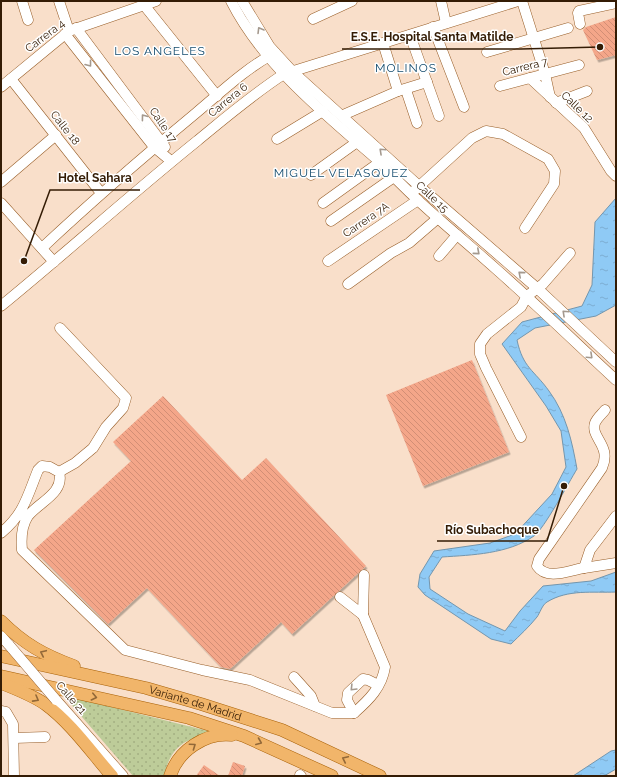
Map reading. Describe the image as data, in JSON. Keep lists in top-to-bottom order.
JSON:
{
  "streets": {
    "main road": ["Variante de Madrid"],
    "street": [
      "Carrera 4",
      "Carrera 7",
      "Carrera 6",
      "Calle 12",
      "Calle 17",
      "Calle 18",
      "Calle 15",
      "Carrera 7A",
      "Calle 21"
    ]
  },
  "crossings": [
    ["Carrera 4", "Calle 17"],
    ["Carrera 4", "Calle 18"],
    ["Carrera 7", "Calle 12"],
    ["Carrera 6", "Calle 17"],
    ["Carrera 6", "Calle 18"],
    ["Carrera 6", "Calle 15"],
    ["Calle 15", "Carrera 7A"]
  ],
  "districts": ["LOS ANGELES", "MOLINOS", "MIGUEL VELASQUEZ"],
  "places": ["E.S.E. Hospital Santa Matilde", "Hotel Sahara", "Río Subachoque"]
}
